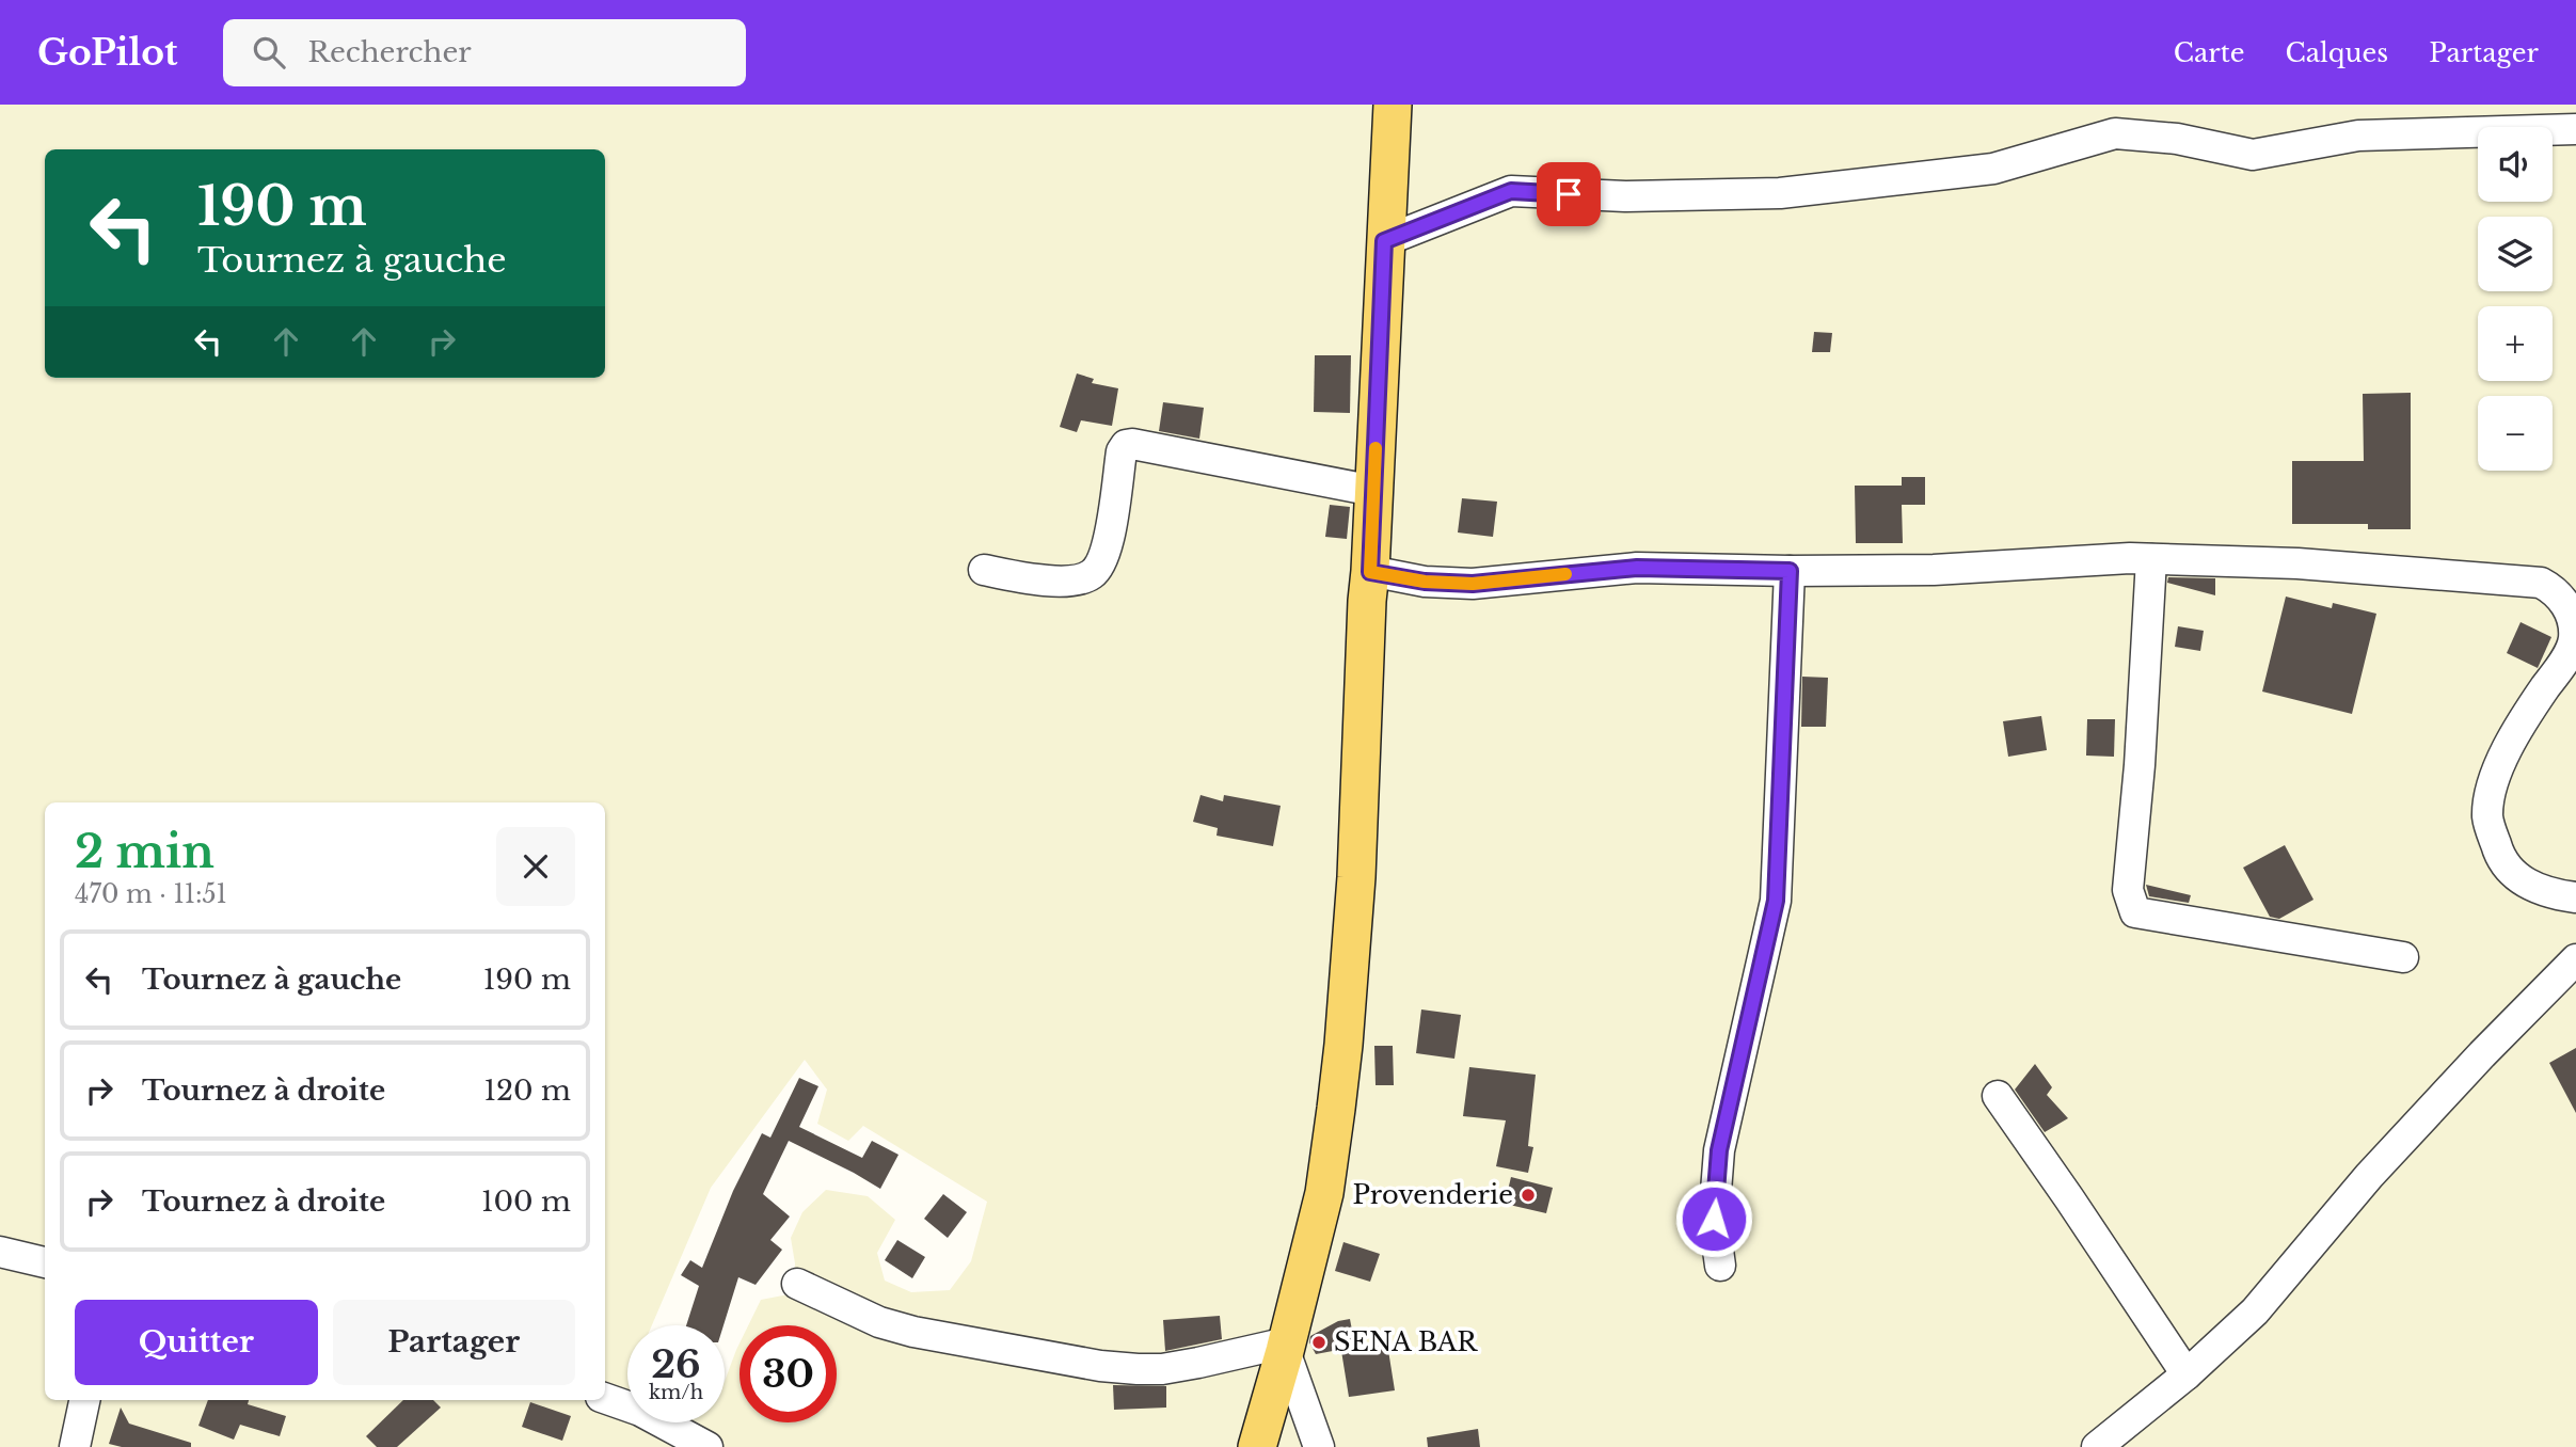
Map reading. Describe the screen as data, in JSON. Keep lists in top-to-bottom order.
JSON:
{
  "places": ["Provenderie", "SENA BAR"],
  "page": {
    "header": "GoPilot",
    "search": "Rechercher",
    "nav": ["Carte", "Calques", "Partager"],
    "map_buttons": ["+", "−"],
    "turn": ["190 m", "Tournez à gauche"],
    "heading": ["2 min", "470 m · 11:51"],
    "list": [
      {
        "name": "Tournez à gauche",
        "value": "190 m"
      },
      {
        "name": "Tournez à droite",
        "value": "120 m"
      },
      {
        "name": "Tournez à droite",
        "value": "100 m"
      }
    ],
    "buttons": ["Quitter", "Partager"],
    "speed": "26 km/h",
    "limit": "30"
  }
}
